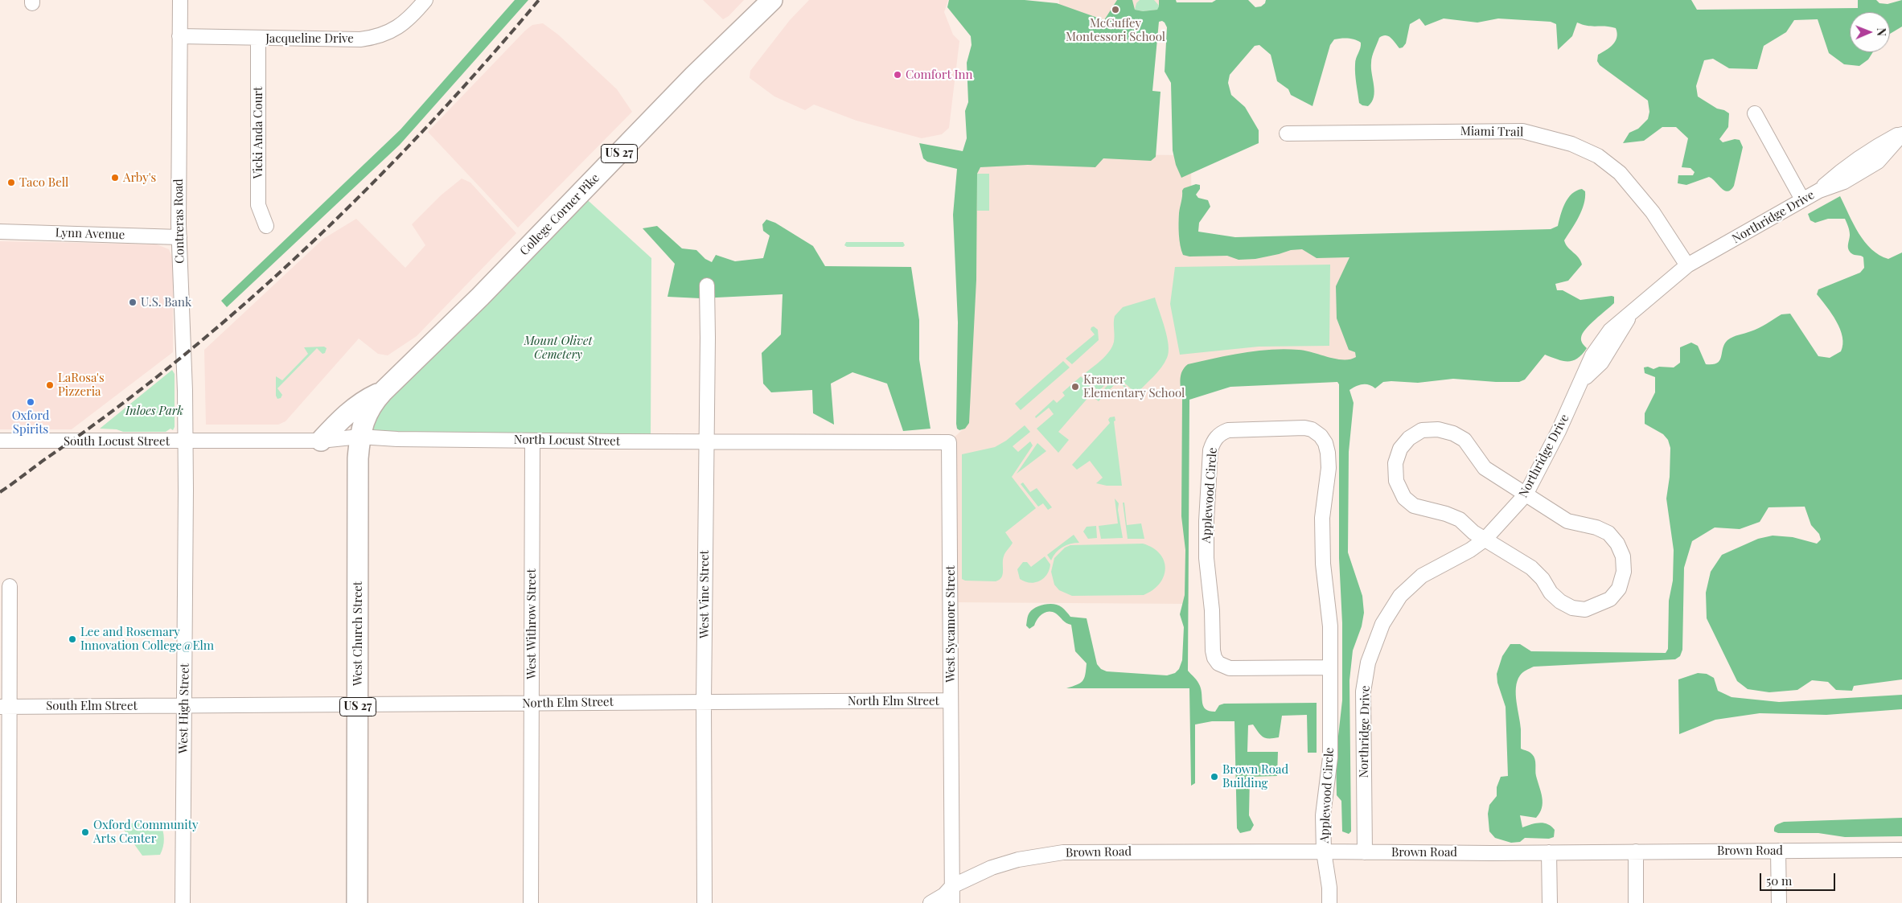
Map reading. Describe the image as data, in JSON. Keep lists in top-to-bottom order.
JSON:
{
  "streets": {
    "highway": ["US 27", "College Corner Pike", "West Church Street"],
    "street": [
      "Jacqueline Drive",
      "Miami Trail",
      "Vicki Anda Court",
      "Northridge Drive",
      "Contreras Road",
      "Lynn Avenue",
      "North Locust Street",
      "South Locust Street",
      "Applewood Circle",
      "West Vine Street",
      "West Withrow Street",
      "West Sycamore Street",
      "North Elm Street",
      "South Elm Street",
      "West High Street",
      "Brown Road"
    ]
  },
  "crossings": [
    ["Jacqueline Drive", "Vicki Anda Court"],
    ["Jacqueline Drive", "Contreras Road"],
    ["Miami Trail", "Northridge Drive"],
    ["College Corner Pike", "North Locust Street"],
    ["College Corner Pike", "West Church Street"],
    ["Northridge Drive", "Brown Road"],
    ["Contreras Road", "Lynn Avenue"],
    ["Contreras Road", "North Locust Street"],
    ["Contreras Road", "South Locust Street"],
    ["Contreras Road", "West High Street"],
    ["North Locust Street", "South Locust Street"],
    ["North Locust Street", "West Vine Street"],
    ["North Locust Street", "West Withrow Street"],
    ["North Locust Street", "West Sycamore Street"],
    ["North Locust Street", "West Church Street"],
    ["North Locust Street", "West High Street"],
    ["South Locust Street", "West High Street"],
    ["Applewood Circle", "Brown Road"],
    ["West Vine Street", "North Elm Street"],
    ["West Withrow Street", "North Elm Street"],
    ["West Sycamore Street", "North Elm Street"],
    ["West Sycamore Street", "Brown Road"],
    ["West Church Street", "North Elm Street"],
    ["North Elm Street", "South Elm Street"],
    ["North Elm Street", "West High Street"],
    ["South Elm Street", "West High Street"]
  ],
  "parks": ["Mount Olivet Cemetery", "Inloes Park"],
  "places": [
    "McGuffey Montessori School",
    "Comfort Inn",
    "Arby's",
    "Taco Bell",
    "U.S. Bank",
    "LaRosa's Pizzeria",
    "Kramer Elementary School",
    "Oxford Spirits",
    "Lee and Rosemary Innovation College@Elm",
    "Brown Road Building",
    "Oxford Community Arts Center"
  ],
  "scale_bar": "50 m",
  "north": "right"
}
